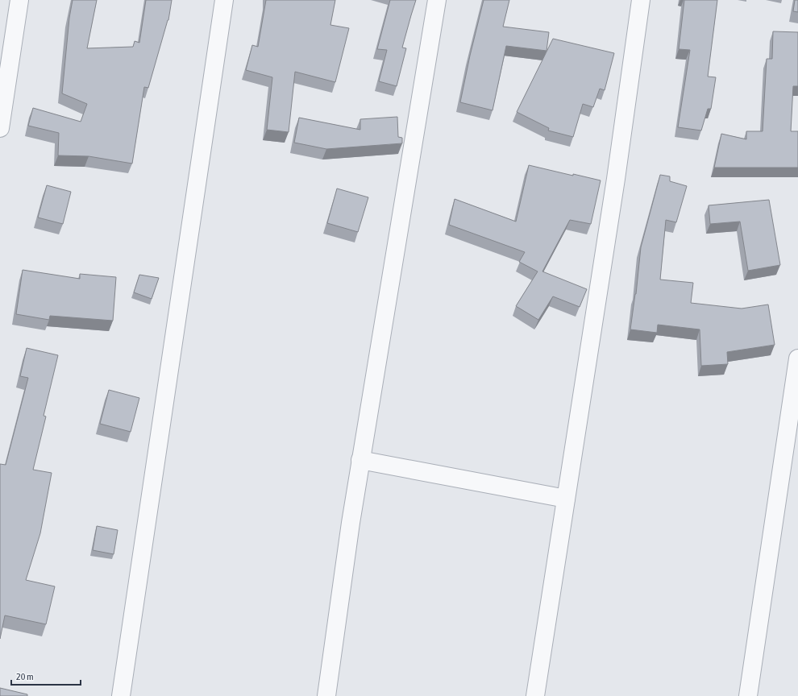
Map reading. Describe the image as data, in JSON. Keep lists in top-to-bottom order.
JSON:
{
  "scale_bar": "20 m"
}
